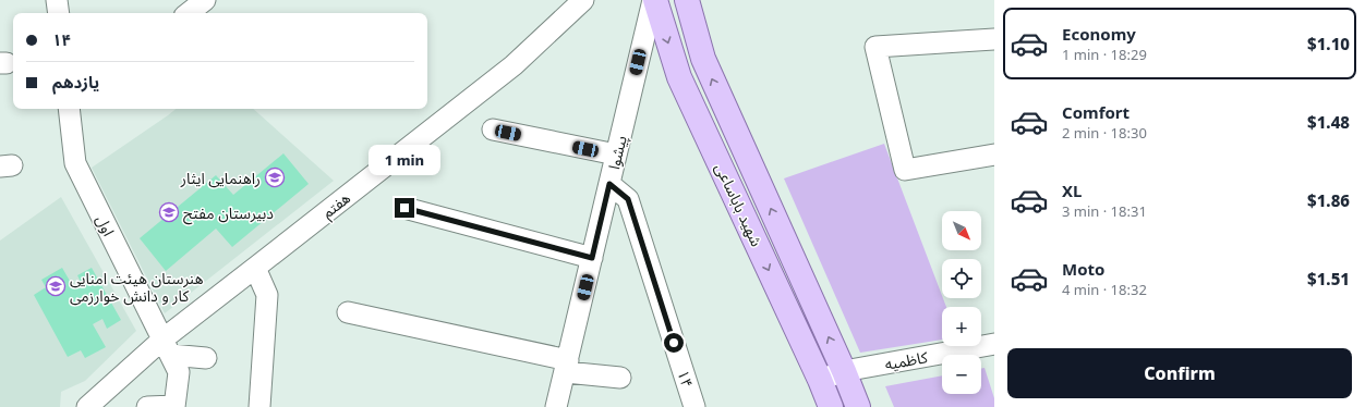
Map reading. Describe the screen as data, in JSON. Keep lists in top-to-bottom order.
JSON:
{
  "streets": {
    "main road": ["شهید باباساعی"],
    "street": [
      "پیشوا",
      "هفتم",
      "اول",
      "کاظمیه",
      "۱۴"
    ]
  },
  "crossings": [
    ["پیشوا", "شهید باباساعی"],
    ["پیشوا", "۱۴"],
    ["هفتم", "اول"],
    ["شهید باباساعی", "کاظمیه"]
  ],
  "places": {
    "school or university": ["راهنمایی ایثار", "دبیرستان مفتح", "هنرستان هیئت امنایی کار و دانش خوارزمی"]
  },
  "north": "bottom right",
  "page": {
    "list": [
      {
        "name": "Economy",
        "note": "1 min · 18:29",
        "value": "$1.10"
      },
      {
        "name": "Comfort",
        "note": "2 min · 18:30",
        "value": "$1.48"
      },
      {
        "name": "XL",
        "note": "3 min · 18:31",
        "value": "$1.86"
      },
      {
        "name": "Moto",
        "note": "4 min · 18:32",
        "value": "$1.51"
      }
    ],
    "banner": ["۱۴", "یازدهم"],
    "bubble": "1 min",
    "map_buttons": ["+", "−"],
    "buttons": "Confirm"
  }
}
